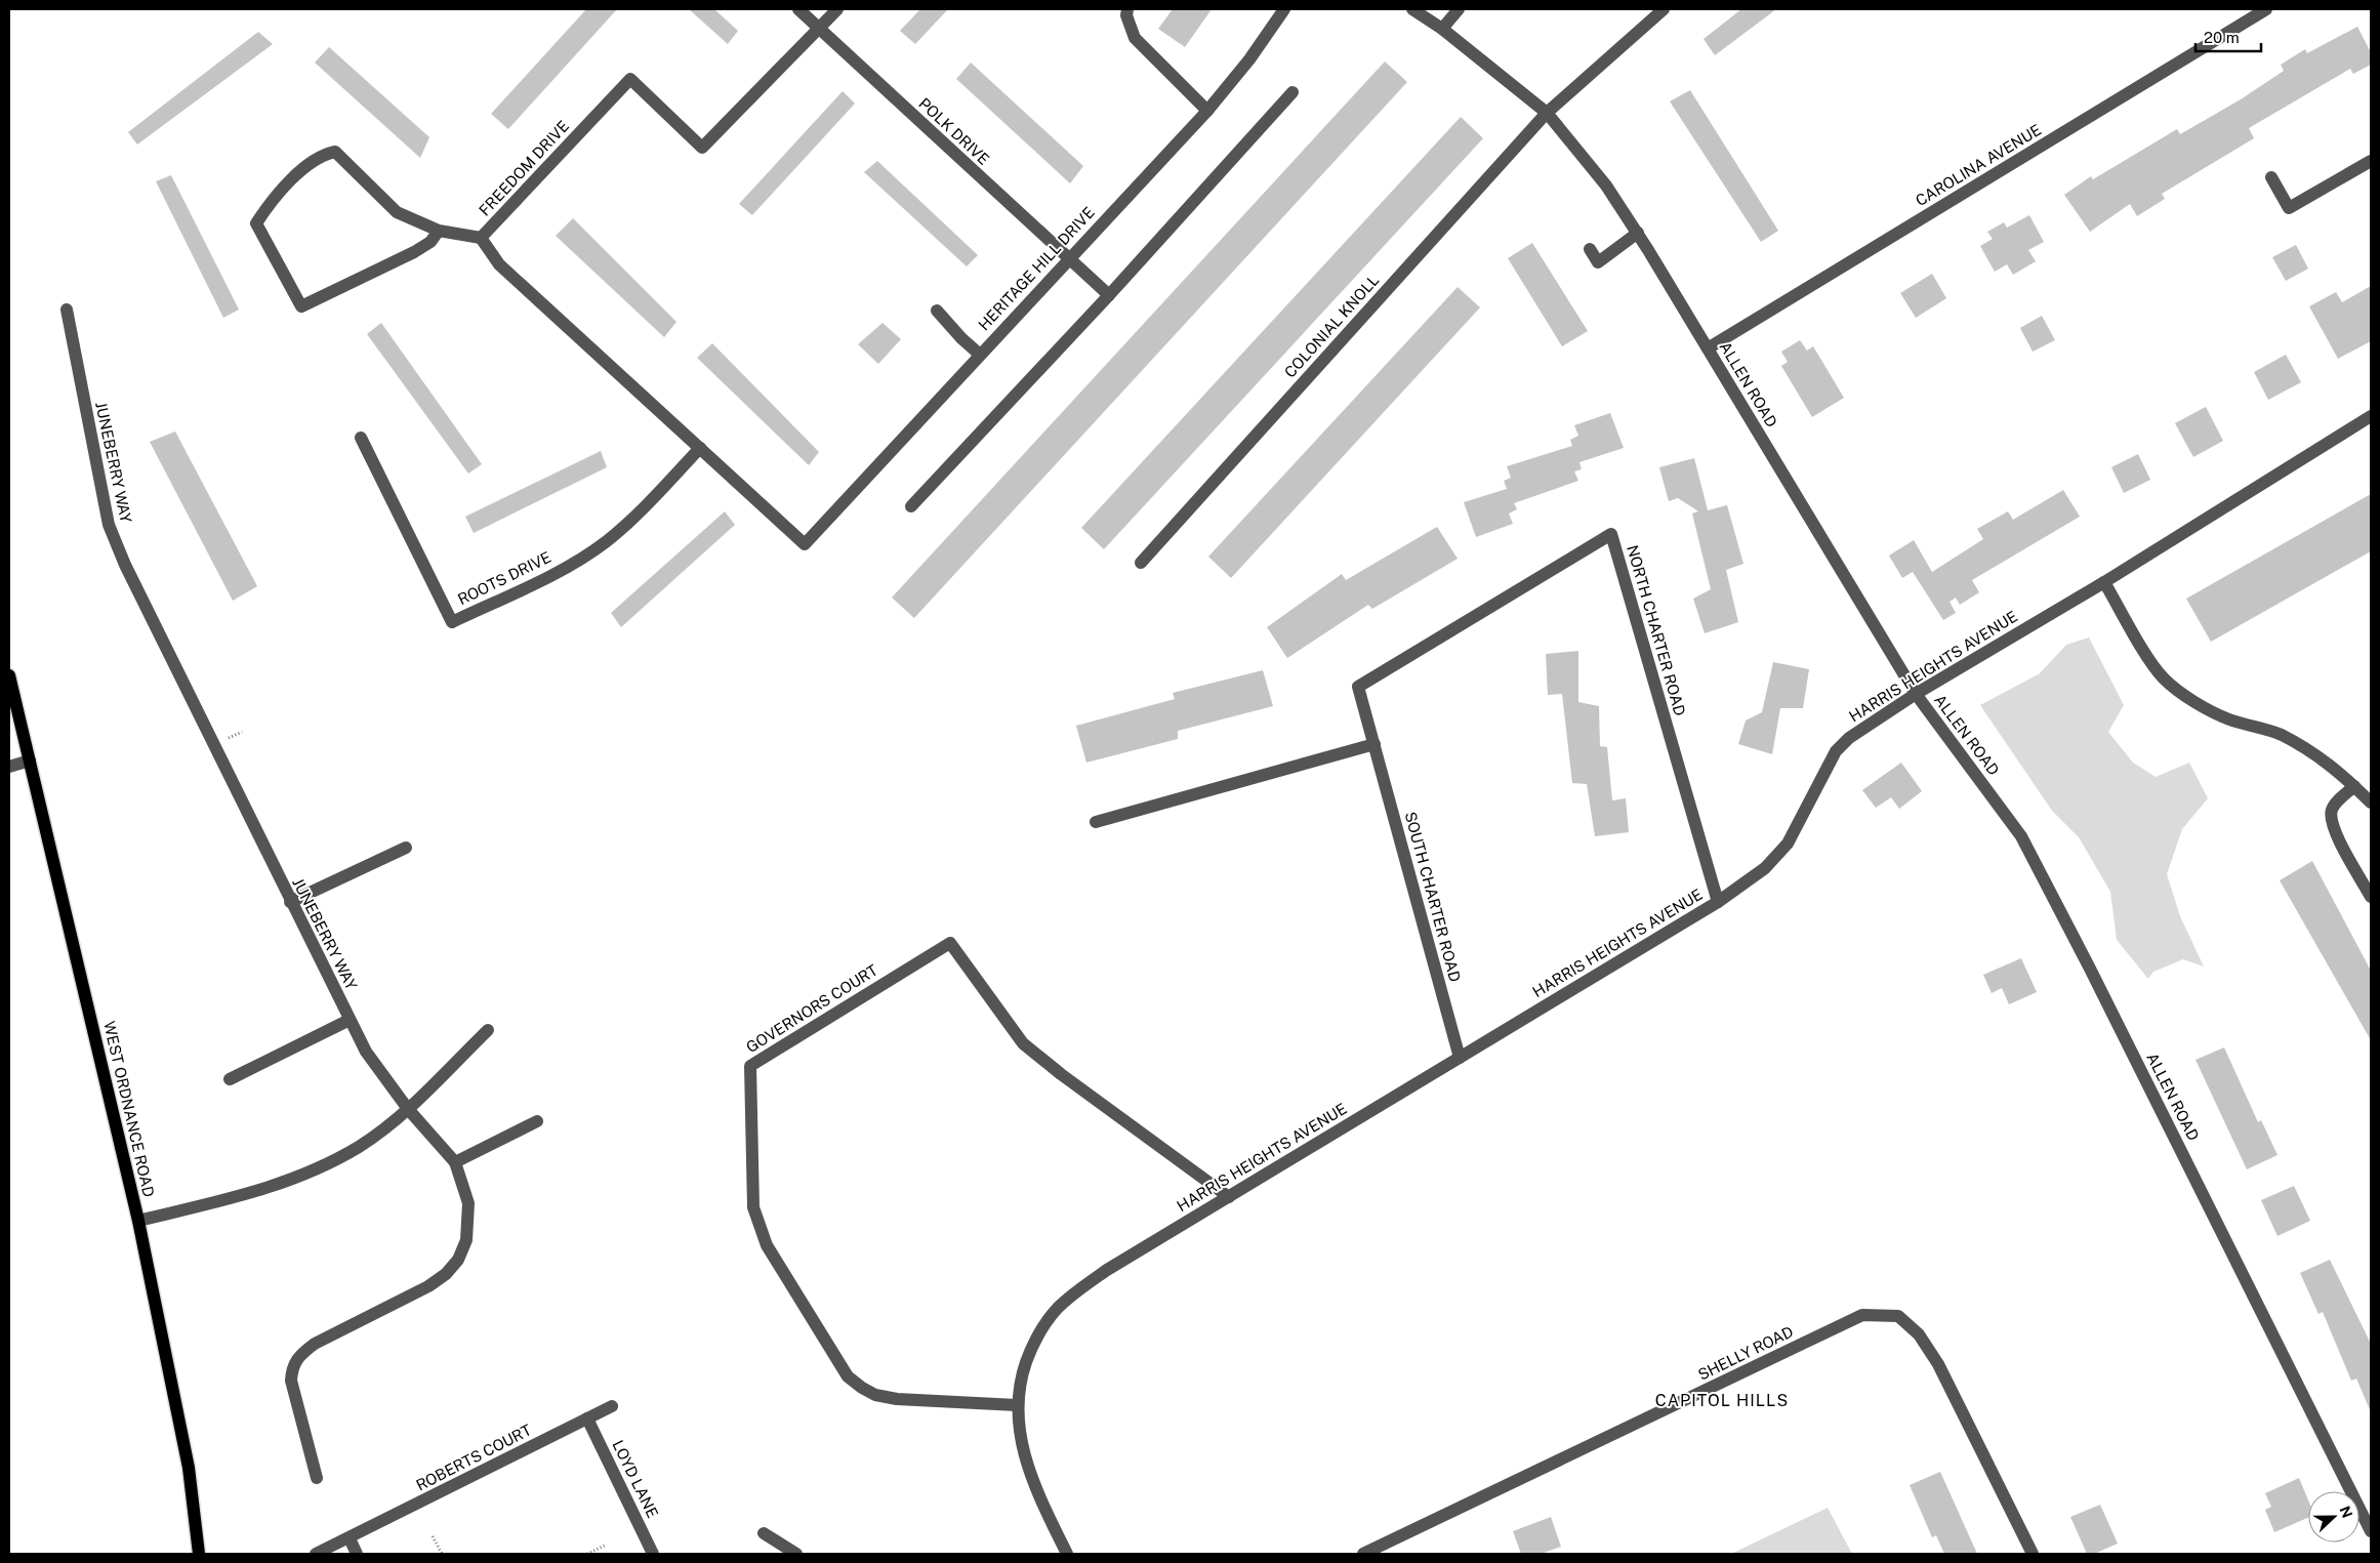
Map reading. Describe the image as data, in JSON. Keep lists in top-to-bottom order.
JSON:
{
  "streets": {
    "main road": ["WEST ORDNANCE ROAD"],
    "street": [
      "POLK DRIVE",
      "CAROLINA AVENUE",
      "FREEDOM DRIVE",
      "HERITAGE HILL DRIVE",
      "COLONIAL KNOLL",
      "ALLEN ROAD",
      "JUNEBERRY WAY",
      "ROOTS DRIVE",
      "NORTH CHARTER ROAD",
      "HARRIS HEIGHTS AVENUE",
      "SOUTH CHARTER ROAD",
      "GOVERNORS COURT",
      "SHELLY ROAD",
      "ROBERTS COURT",
      "LOYD LANE"
    ]
  },
  "crossings": [
    ["POLK DRIVE", "FREEDOM DRIVE"],
    ["POLK DRIVE", "HERITAGE HILL DRIVE"],
    ["CAROLINA AVENUE", "ALLEN ROAD"],
    ["FREEDOM DRIVE", "HERITAGE HILL DRIVE"],
    ["FREEDOM DRIVE", "ROOTS DRIVE"],
    ["COLONIAL KNOLL", "ALLEN ROAD"],
    ["ALLEN ROAD", "HARRIS HEIGHTS AVENUE"],
    ["NORTH CHARTER ROAD", "HARRIS HEIGHTS AVENUE"],
    ["NORTH CHARTER ROAD", "SOUTH CHARTER ROAD"],
    ["HARRIS HEIGHTS AVENUE", "SOUTH CHARTER ROAD"],
    ["HARRIS HEIGHTS AVENUE", "GOVERNORS COURT"],
    ["ROBERTS COURT", "LOYD LANE"]
  ],
  "districts": ["CAPITOL HILLS"],
  "scale_bar": "20 m",
  "north": "right"
}
